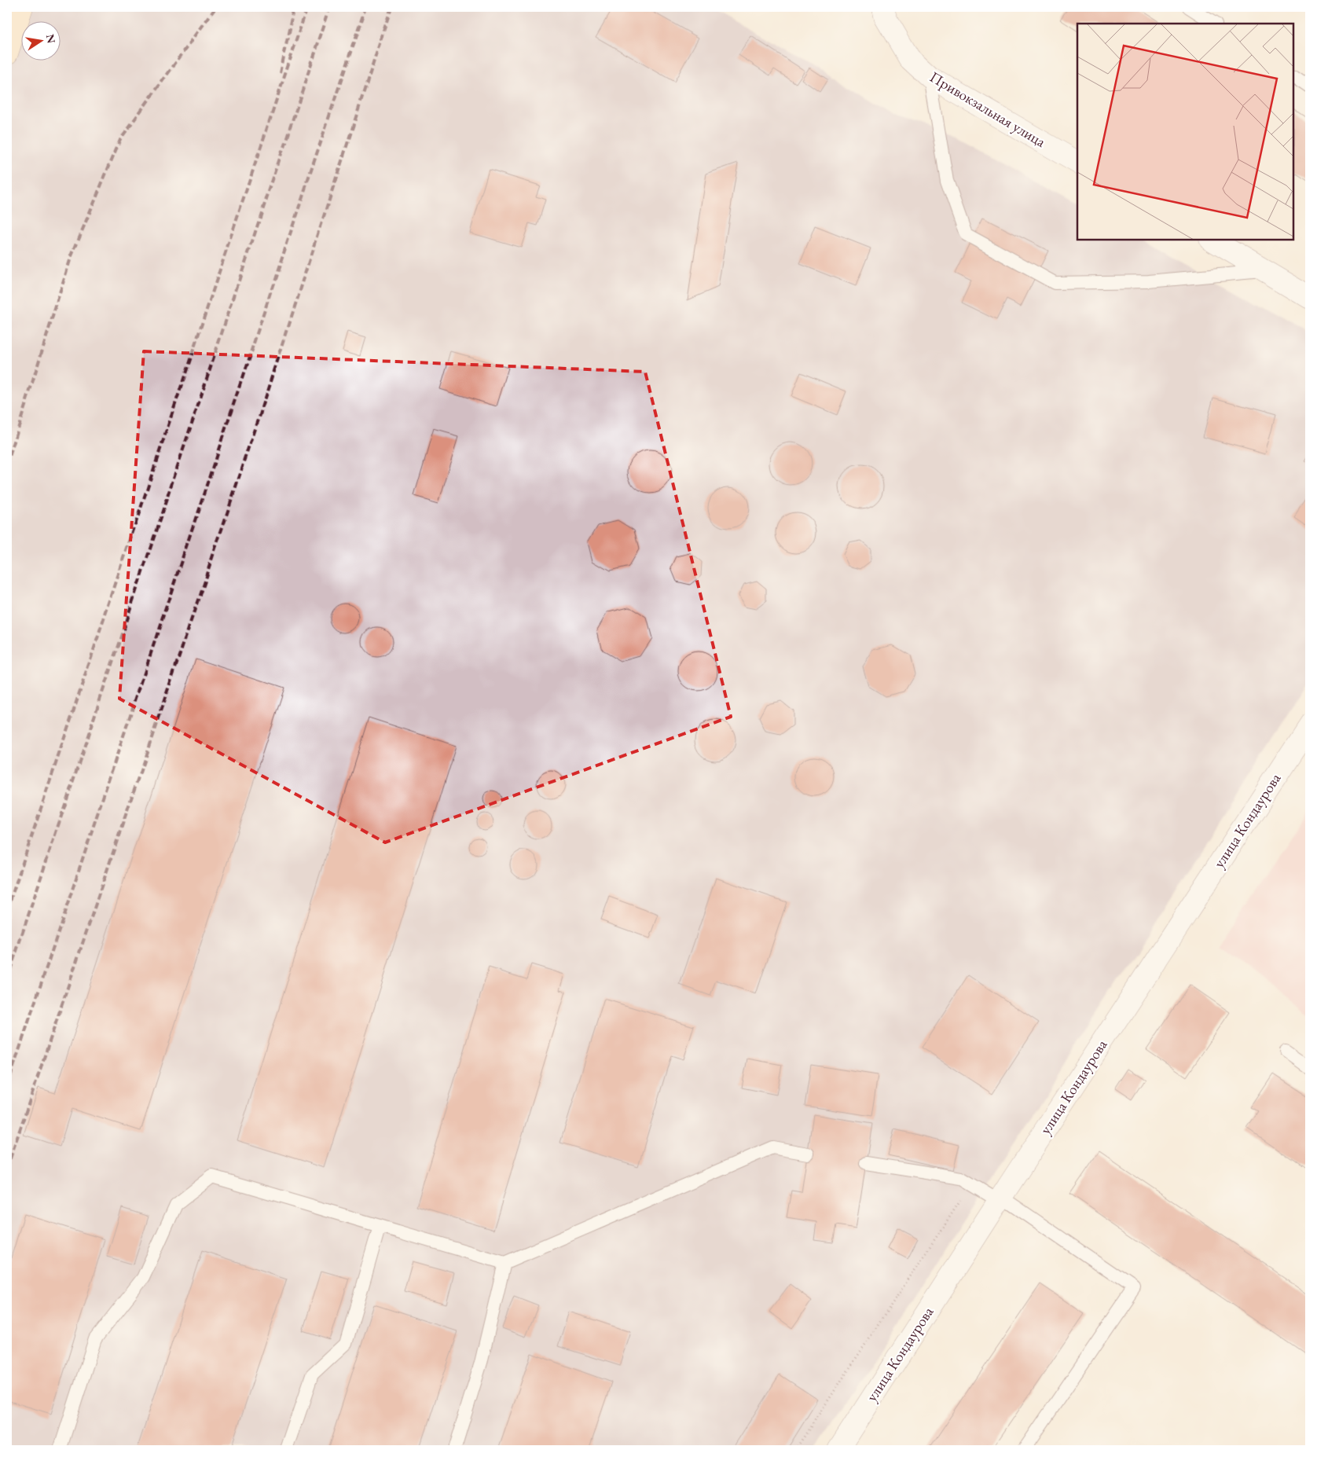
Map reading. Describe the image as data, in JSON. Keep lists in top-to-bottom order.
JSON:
{
  "streets": {
    "street": ["Привокзальная улица", "улица Кондаурова"]
  },
  "north": "right"
}
